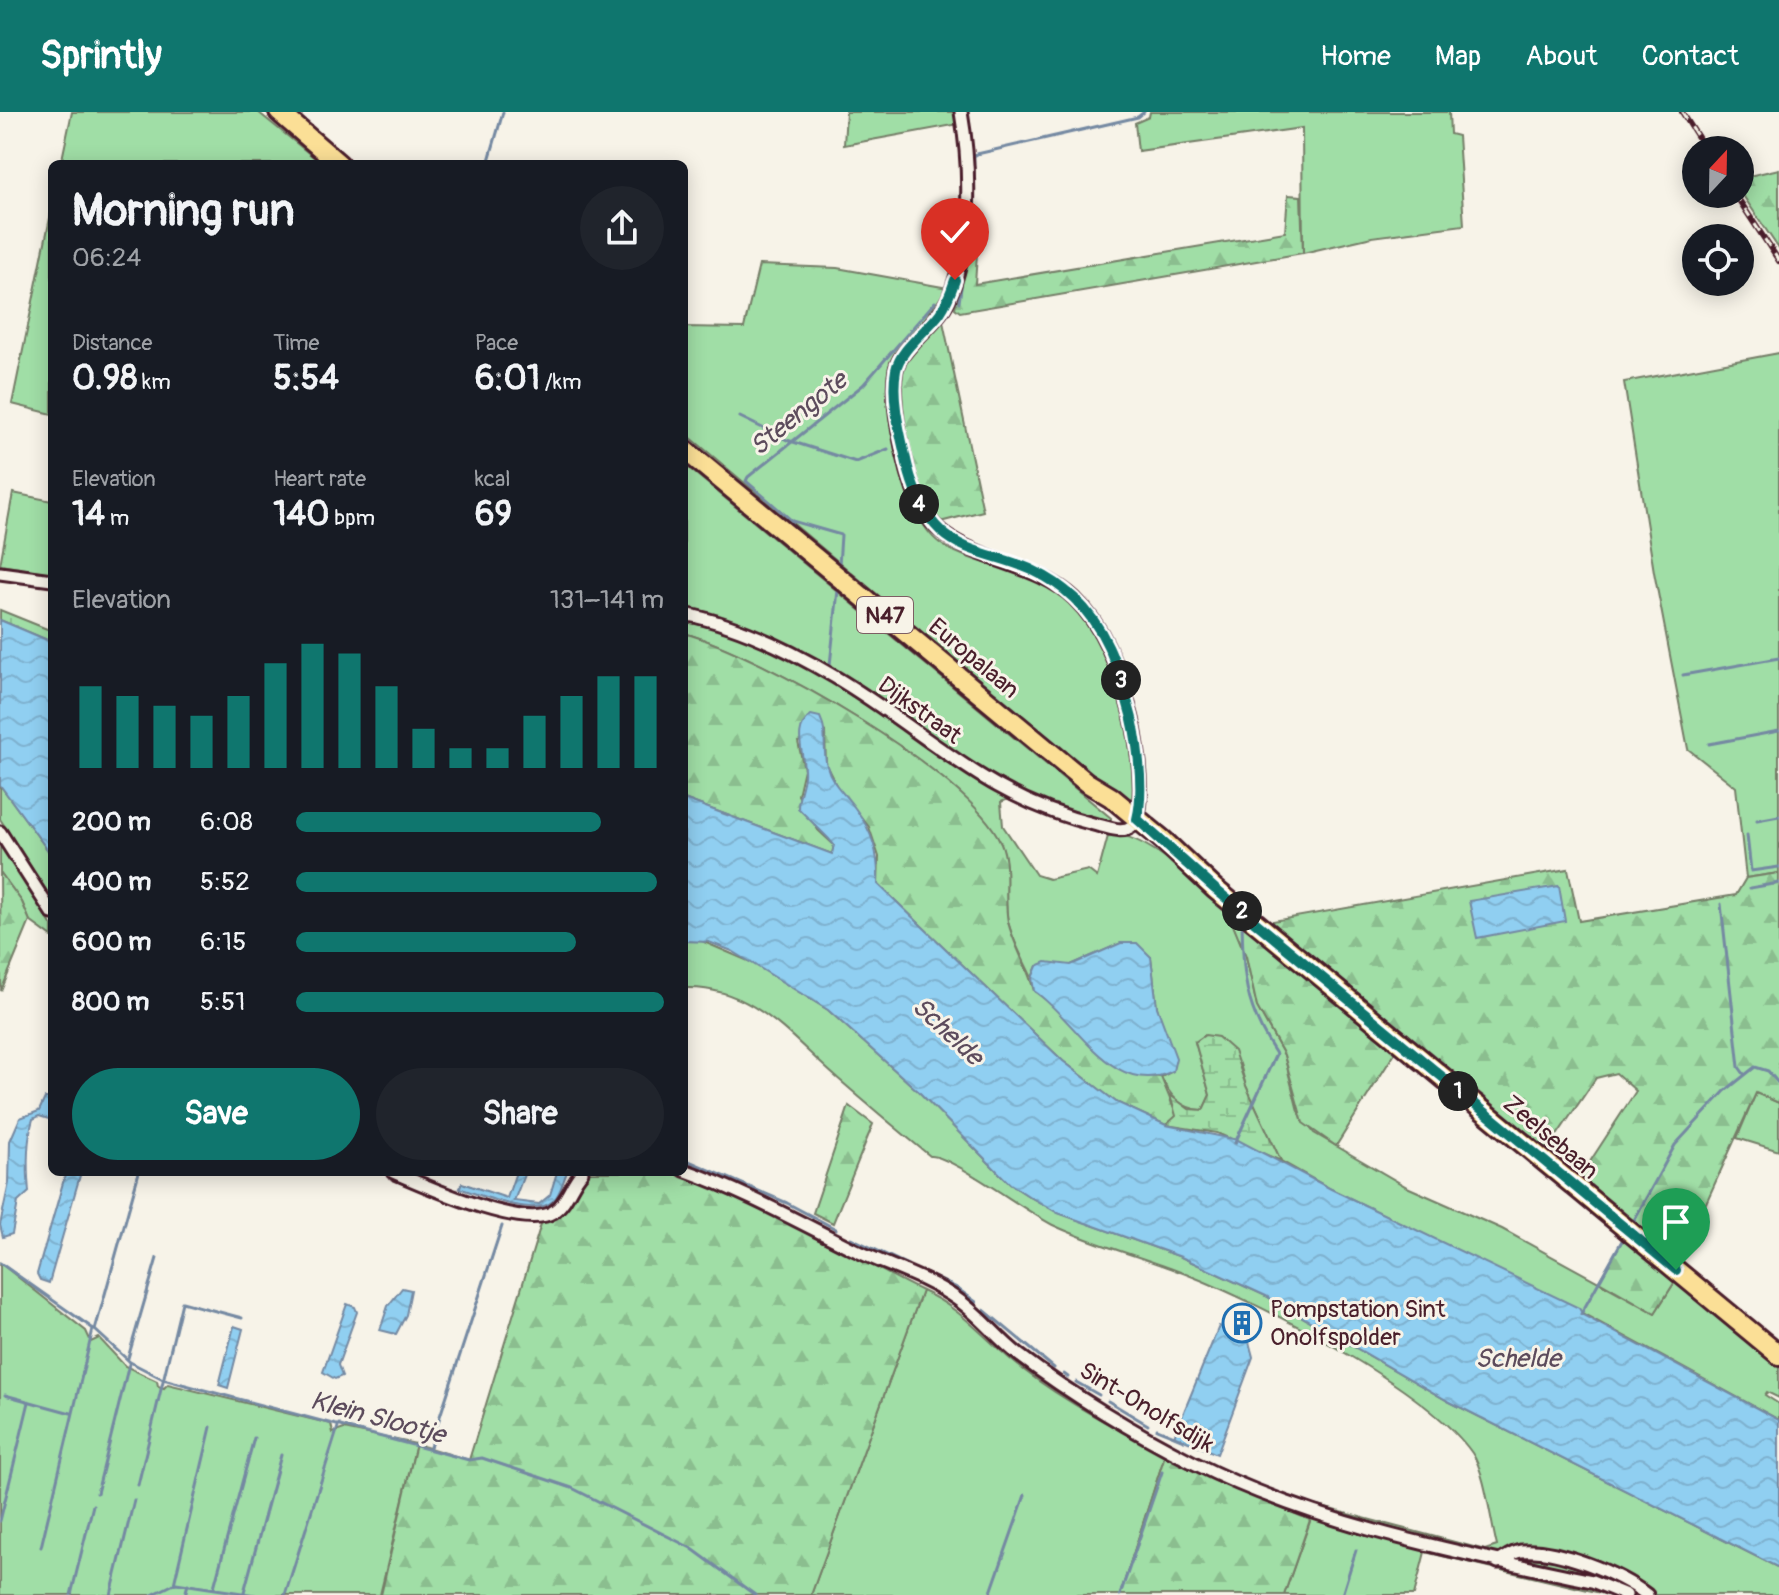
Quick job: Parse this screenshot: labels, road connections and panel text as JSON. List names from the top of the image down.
{
  "streets": {
    "main road": ["N47", "Europalaan", "Zeelsebaan"],
    "street": ["Dijkstraat", "Sint-Onolfsdijk"]
  },
  "crossings": [
    ["Europalaan", "Zeelsebaan"],
    ["Dijkstraat", "Zeelsebaan"]
  ],
  "water": ["Steengote", "Schelde", "Klein Slootje"],
  "places": {
    "building": ["Pompstation Sint Onolfspolder"]
  },
  "north": "top",
  "page": {
    "header": "Sprintly",
    "nav": [
      "Home",
      "Map",
      "About",
      "Contact"
    ],
    "heading": ["Morning run", "06:24"],
    "stats": [
      ["Distance", "0.98 km"],
      ["Time", "5:54"],
      ["Pace", "6:01 /km"],
      ["Elevation", "14 m"],
      ["Heart rate", "140 bpm"],
      ["kcal", "69"]
    ],
    "pins": [
      "4",
      "3",
      "2",
      "1"
    ],
    "chart": ["Elevation", "131–141 m"],
    "list": [
      {
        "name": "200 m",
        "note": "6:08"
      },
      {
        "name": "400 m",
        "note": "5:52"
      },
      {
        "name": "600 m",
        "note": "6:15"
      },
      {
        "name": "800 m",
        "note": "5:51"
      }
    ],
    "buttons": ["Save", "Share"]
  }
}
